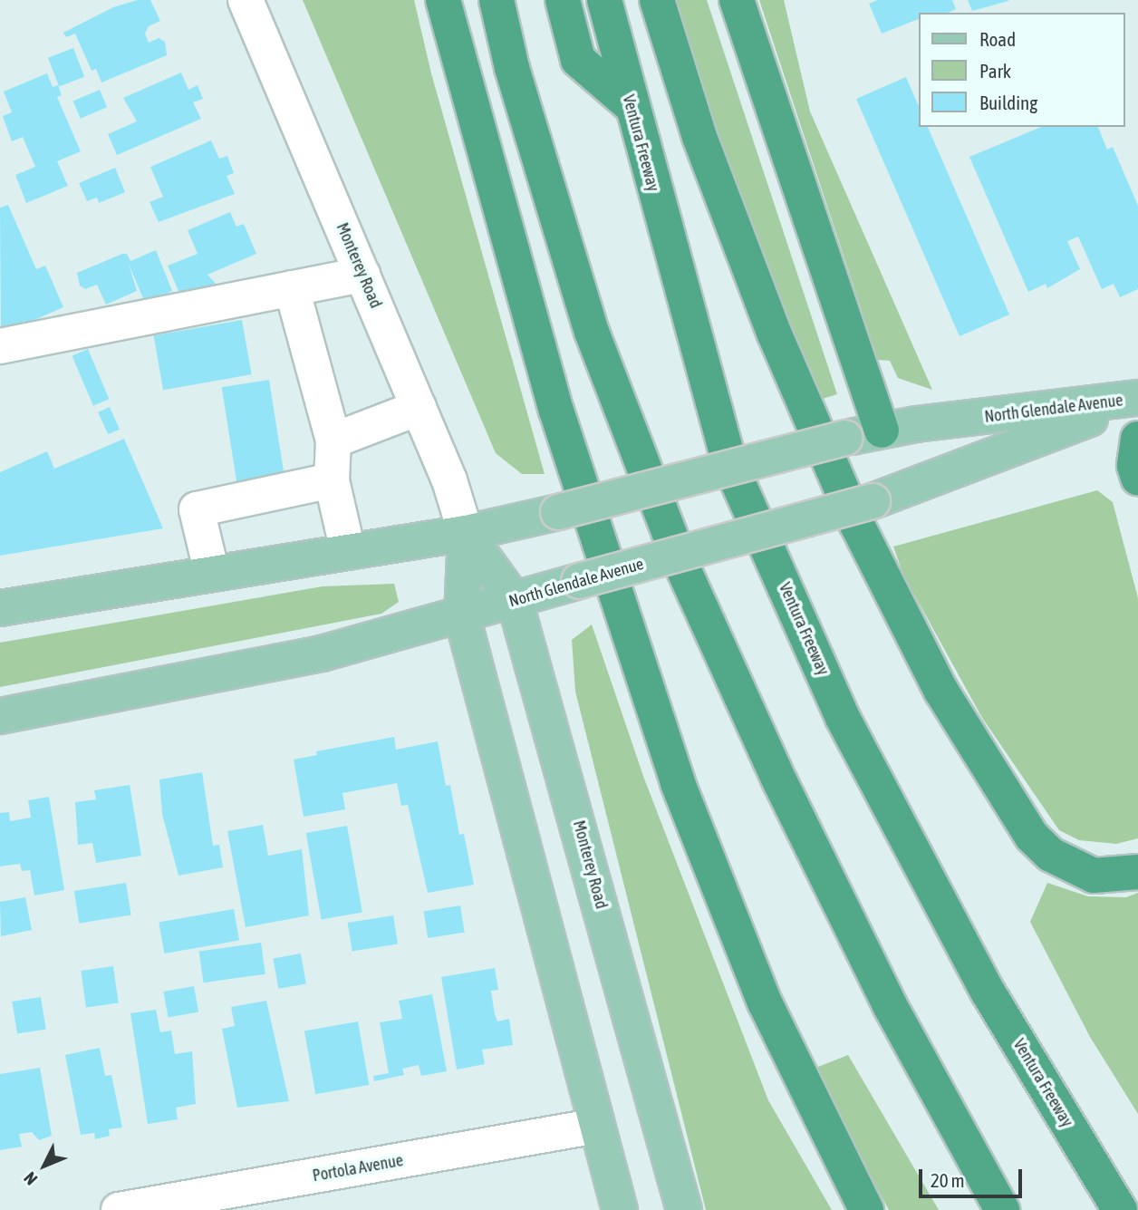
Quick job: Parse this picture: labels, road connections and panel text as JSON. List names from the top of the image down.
{
  "streets": {
    "highway": ["Ventura Freeway"],
    "main road": ["Monterey Road", "North Glendale Avenue"],
    "street": ["Portola Avenue"]
  },
  "crossings": [
    ["Monterey Road", "North Glendale Avenue"],
    ["Monterey Road", "Portola Avenue"]
  ],
  "legend": ["Road", "Park", "Building"],
  "scale_bar": "20 m",
  "north": "bottom left"
}
